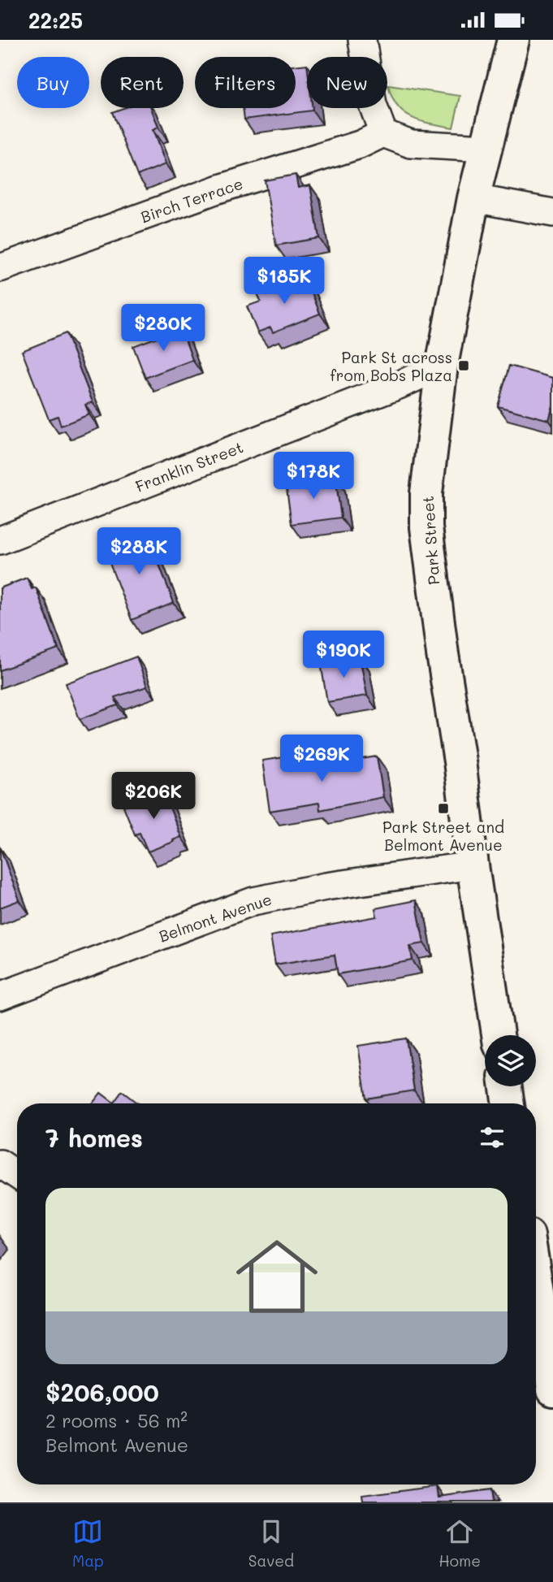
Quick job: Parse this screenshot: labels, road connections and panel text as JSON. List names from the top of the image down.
{
  "streets": {
    "main road": ["Park Street"],
    "street": ["Birch Terrace", "Franklin Street", "Belmont Avenue"]
  },
  "crossings": [
    ["Franklin Street", "Park Street"],
    ["Park Street", "Belmont Avenue"]
  ],
  "places": {
    "transit": ["Park St across from Bobs Plaza", "Park Street and Belmont Avenue"]
  },
  "page": {
    "status": "22:25",
    "chip": [
      "Buy",
      "Rent",
      "Filters",
      "New"
    ],
    "price": [
      "$185K",
      "$280K",
      "$178K",
      "$288K",
      "$190K",
      "$269K",
      "$206K"
    ],
    "heading": "7 homes",
    "list": [
      {
        "name": "$206,000",
        "note": "2 rooms · 56 m² · Belmont Avenue"
      }
    ],
    "tabs": ["Map", "Saved", "Home"]
  }
}
